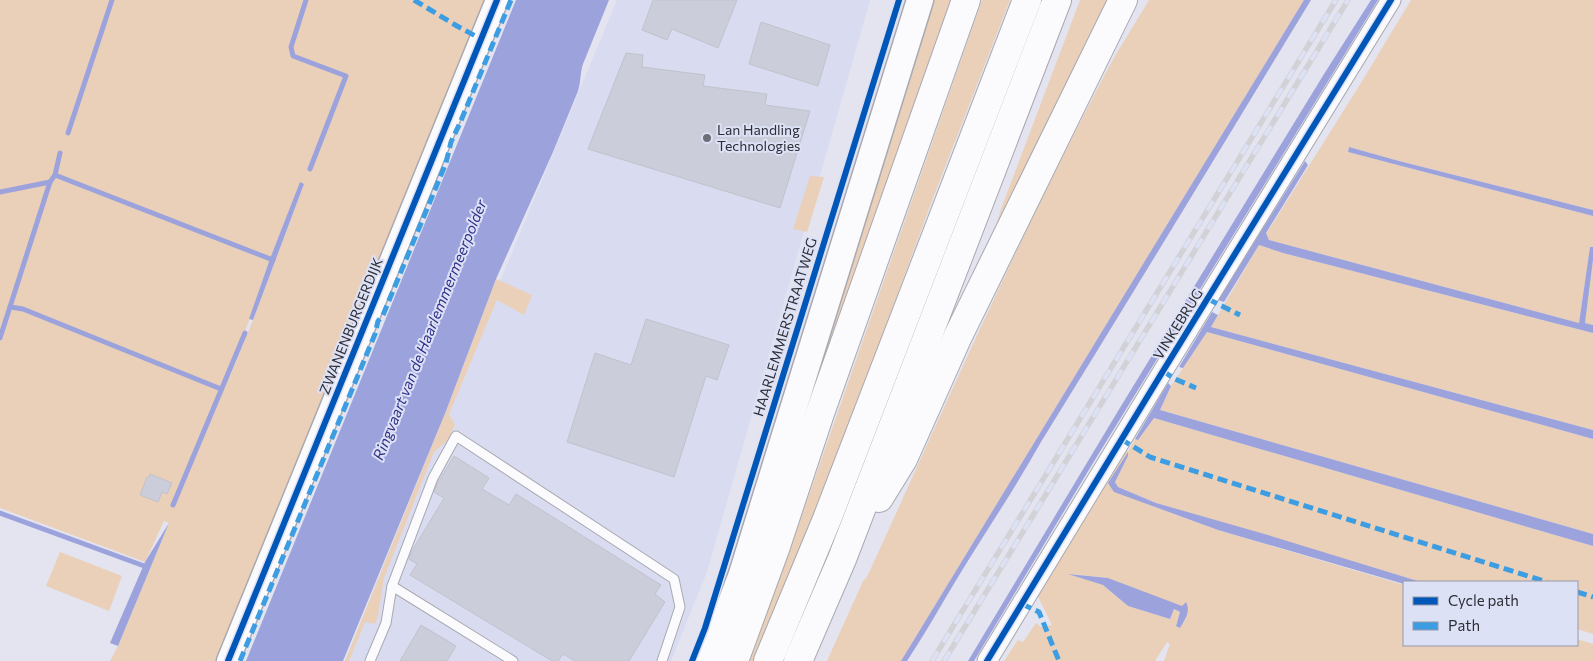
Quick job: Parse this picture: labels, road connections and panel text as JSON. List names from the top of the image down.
{
  "streets": {
    "street": ["VINKEBRUG", "ZWANENBURGERDIJK"],
    "cycle path": ["HAARLEMMERSTRAATWEG"]
  },
  "water": ["Ringvaart van de Haarlemmermeerpolder"],
  "places": ["Lan Handling Technologies"],
  "legend": ["Cycle path", "Path"]
}
